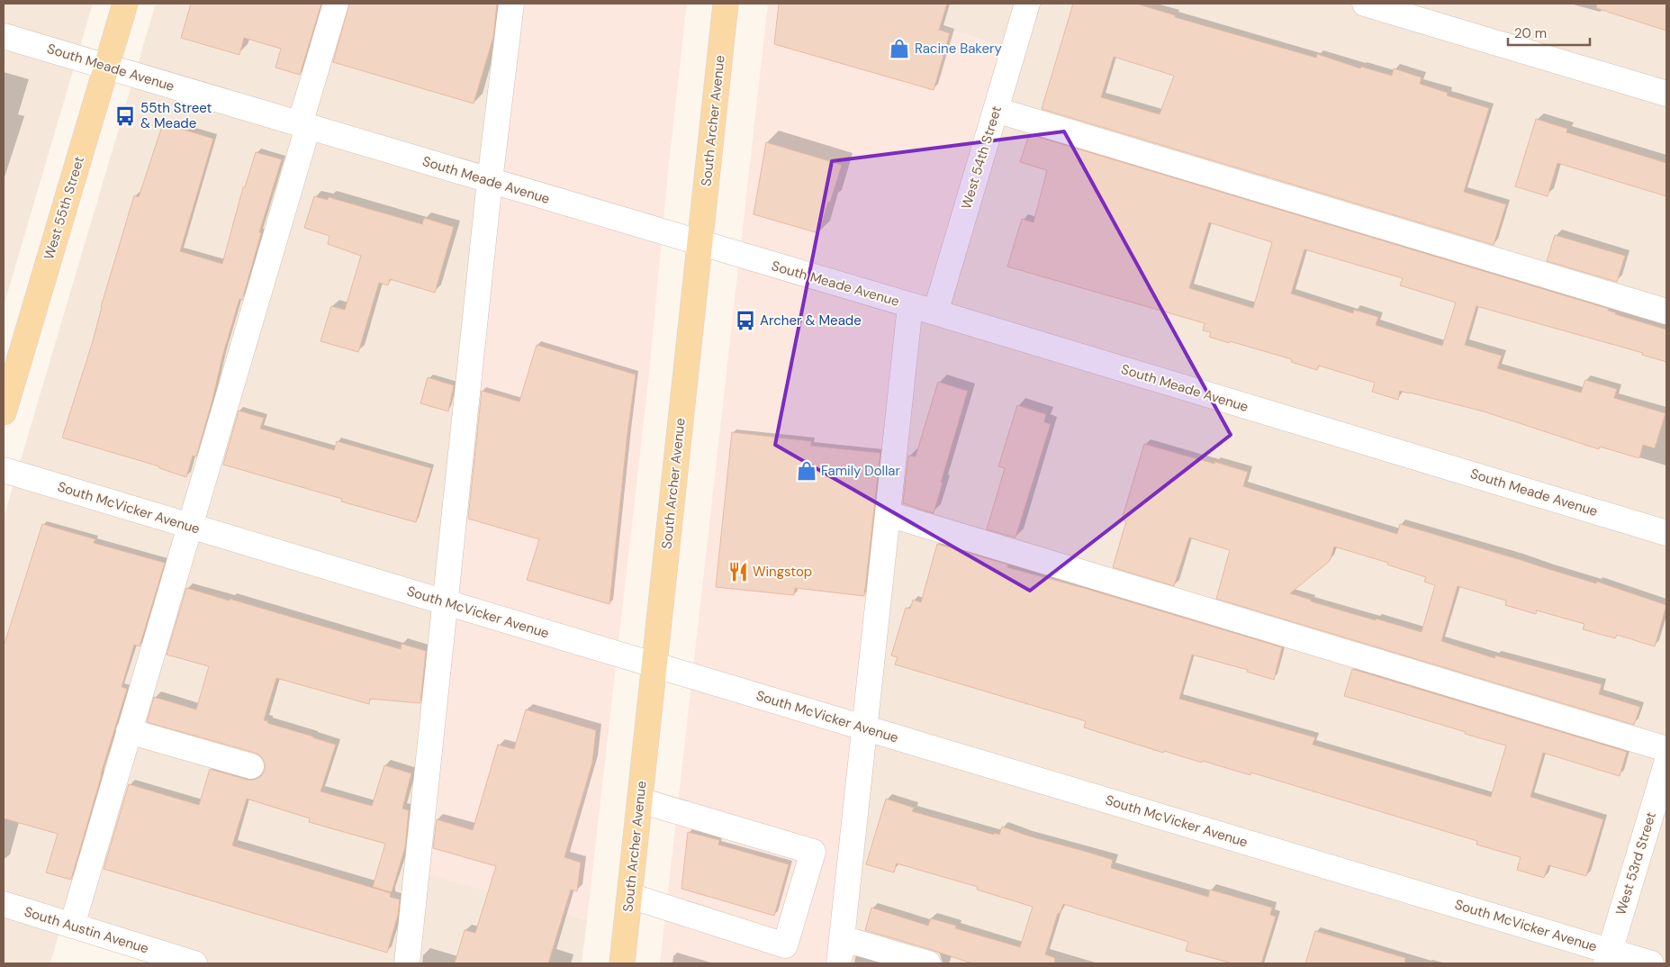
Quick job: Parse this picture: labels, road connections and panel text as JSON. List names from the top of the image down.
{
  "streets": {
    "main road": ["South Archer Avenue", "West 55th Street"],
    "street": [
      "South Meade Avenue",
      "West 54th Street",
      "South McVicker Avenue",
      "West 53rd Street",
      "South Austin Avenue"
    ]
  },
  "crossings": [
    ["South Meade Avenue", "South Archer Avenue"],
    ["South Meade Avenue", "West 54th Street"],
    ["South Meade Avenue", "West 55th Street"],
    ["South Archer Avenue", "South McVicker Avenue"],
    ["South McVicker Avenue", "West 53rd Street"]
  ],
  "places": {
    "shop": ["Racine Bakery", "Family Dollar"],
    "bus stop": ["55th Street & Meade", "Archer & Meade"],
    "restaurant": ["Wingstop"]
  },
  "scale_bar": "20 m"
}
